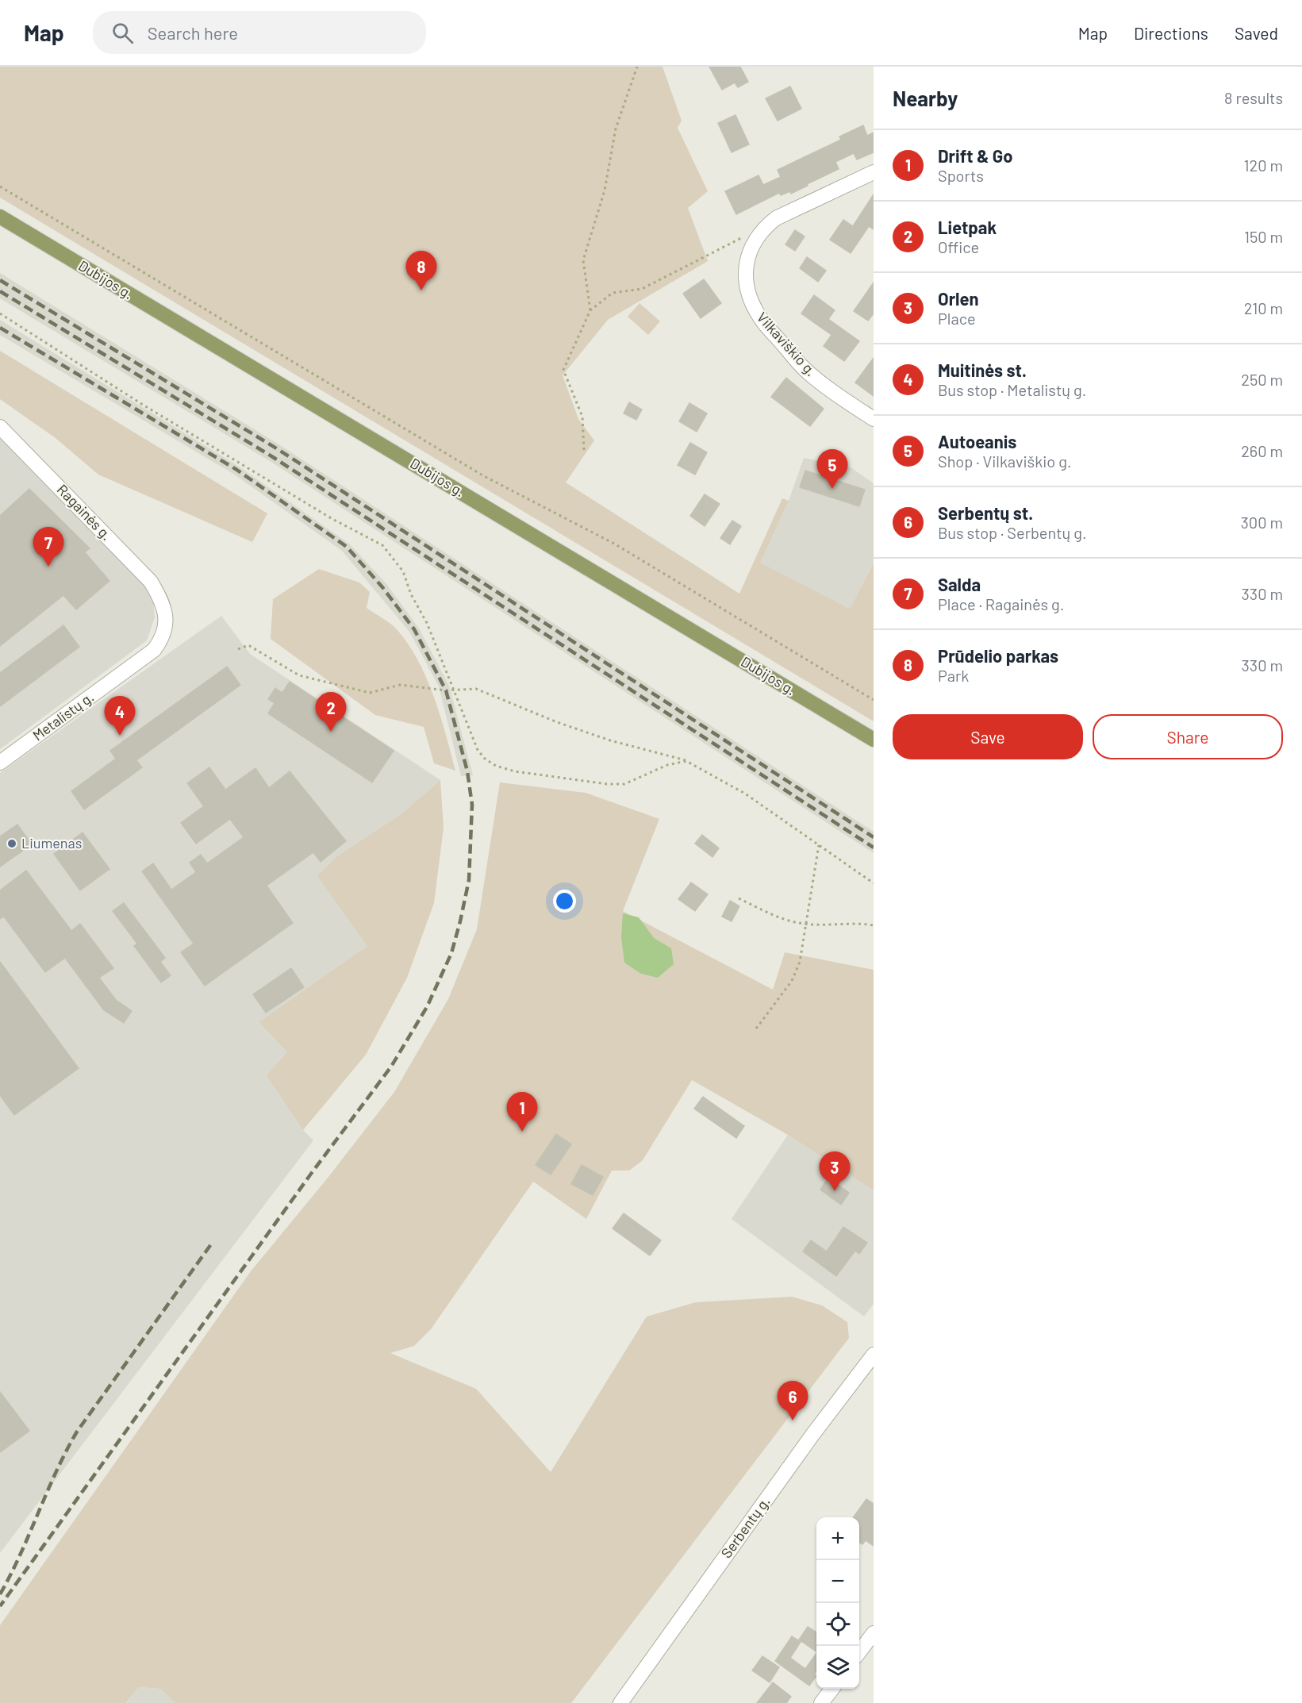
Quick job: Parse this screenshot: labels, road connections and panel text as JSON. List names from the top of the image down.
{
  "streets": {
    "main road": ["Dubijos g."],
    "street": [
      "Vilkaviškio g.",
      "Ragainės g.",
      "Metalistų g.",
      "Serbentų g."
    ]
  },
  "crossings": [
    ["Ragainės g.", "Metalistų g."]
  ],
  "places": ["Liumenas"],
  "page": {
    "header": "Map",
    "search": "Search here",
    "nav": ["Map", "Directions", "Saved"],
    "heading": ["Nearby", "8 results"],
    "list": [
      {
        "mark": "1",
        "name": "Drift & Go",
        "note": "Sports",
        "value": "120 m"
      },
      {
        "mark": "2",
        "name": "Lietpak",
        "note": "Office",
        "value": "150 m"
      },
      {
        "mark": "3",
        "name": "Orlen",
        "note": "Place",
        "value": "210 m"
      },
      {
        "mark": "4",
        "name": "Muitinės st.",
        "note": "Bus stop · Metalistų g.",
        "value": "250 m"
      },
      {
        "mark": "5",
        "name": "Autoeanis",
        "note": "Shop · Vilkaviškio g.",
        "value": "260 m"
      },
      {
        "mark": "6",
        "name": "Serbentų st.",
        "note": "Bus stop · Serbentų g.",
        "value": "300 m"
      },
      {
        "mark": "7",
        "name": "Salda",
        "note": "Place · Ragainės g.",
        "value": "330 m"
      },
      {
        "mark": "8",
        "name": "Prūdelio parkas",
        "note": "Park",
        "value": "330 m"
      }
    ],
    "pins": [
      "8",
      "5",
      "7",
      "2",
      "4",
      "1",
      "3",
      "6"
    ],
    "buttons": ["Save", "Share"],
    "map_buttons": ["+", "−"]
  }
}
